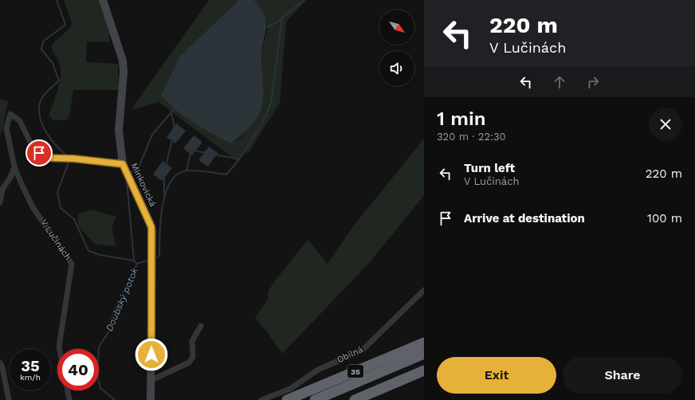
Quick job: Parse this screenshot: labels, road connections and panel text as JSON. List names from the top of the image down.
{
  "streets": {
    "highway": ["35"],
    "street": ["Minkovická", "V Lučinách", "Obilná"]
  },
  "crossings": [
    ["Minkovická", "V Lučinách"]
  ],
  "water": ["Doubský potok"],
  "north": "bottom right",
  "page": {
    "turn": ["220 m", "V Lučinách"],
    "heading": ["1 min", "320 m · 22:30"],
    "list": [
      {
        "name": "Turn left",
        "note": "V Lučinách",
        "value": "220 m"
      },
      {
        "name": "Arrive at destination",
        "value": "100 m"
      }
    ],
    "speed": "35 km/h",
    "limit": "40",
    "buttons": ["Exit", "Share"]
  }
}
